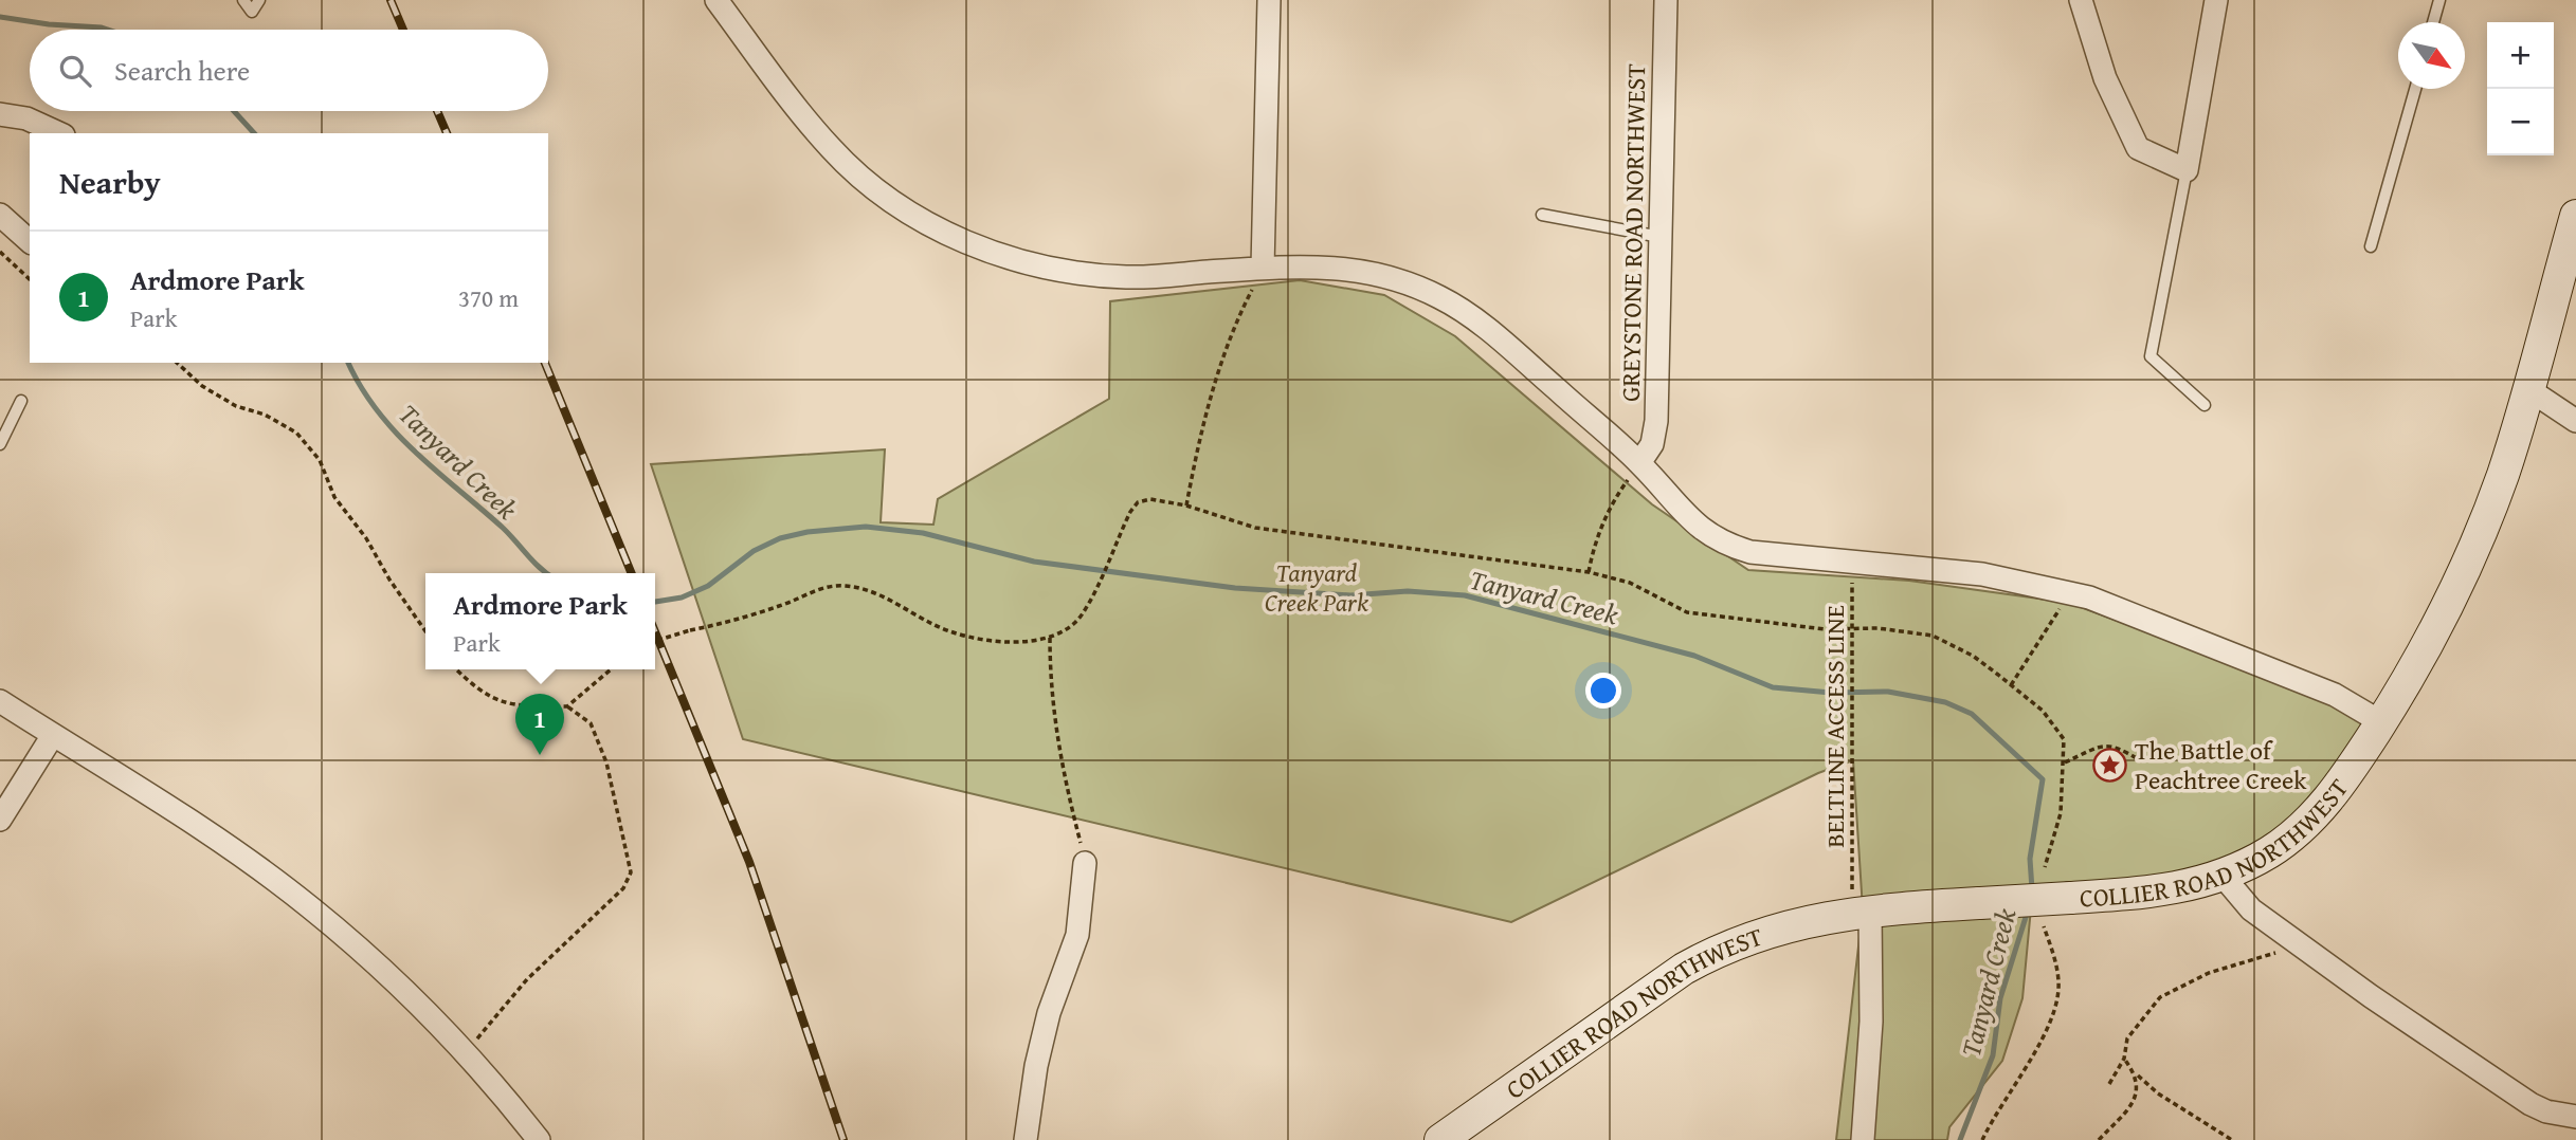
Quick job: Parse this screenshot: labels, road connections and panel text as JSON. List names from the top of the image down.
{
  "streets": {
    "street": ["GREYSTONE ROAD NORTHWEST", "COLLIER ROAD NORTHWEST"],
    "path": ["BELTLINE ACCESS LINE"]
  },
  "crossings": [
    ["BELTLINE ACCESS LINE", "COLLIER ROAD NORTHWEST"]
  ],
  "water": ["Tanyard Creek"],
  "parks": ["Tanyard Creek Park"],
  "places": {
    "place": ["The Battle of Peachtree Creek"]
  },
  "north": "bottom right",
  "page": {
    "map_buttons": ["+", "−"],
    "search": "Search here",
    "heading": "Nearby",
    "list": [
      {
        "mark": "1",
        "name": "Ardmore Park",
        "note": "Park",
        "value": "370 m"
      }
    ],
    "popup": ["Ardmore Park", "Park"],
    "pins": "1"
  }
}
